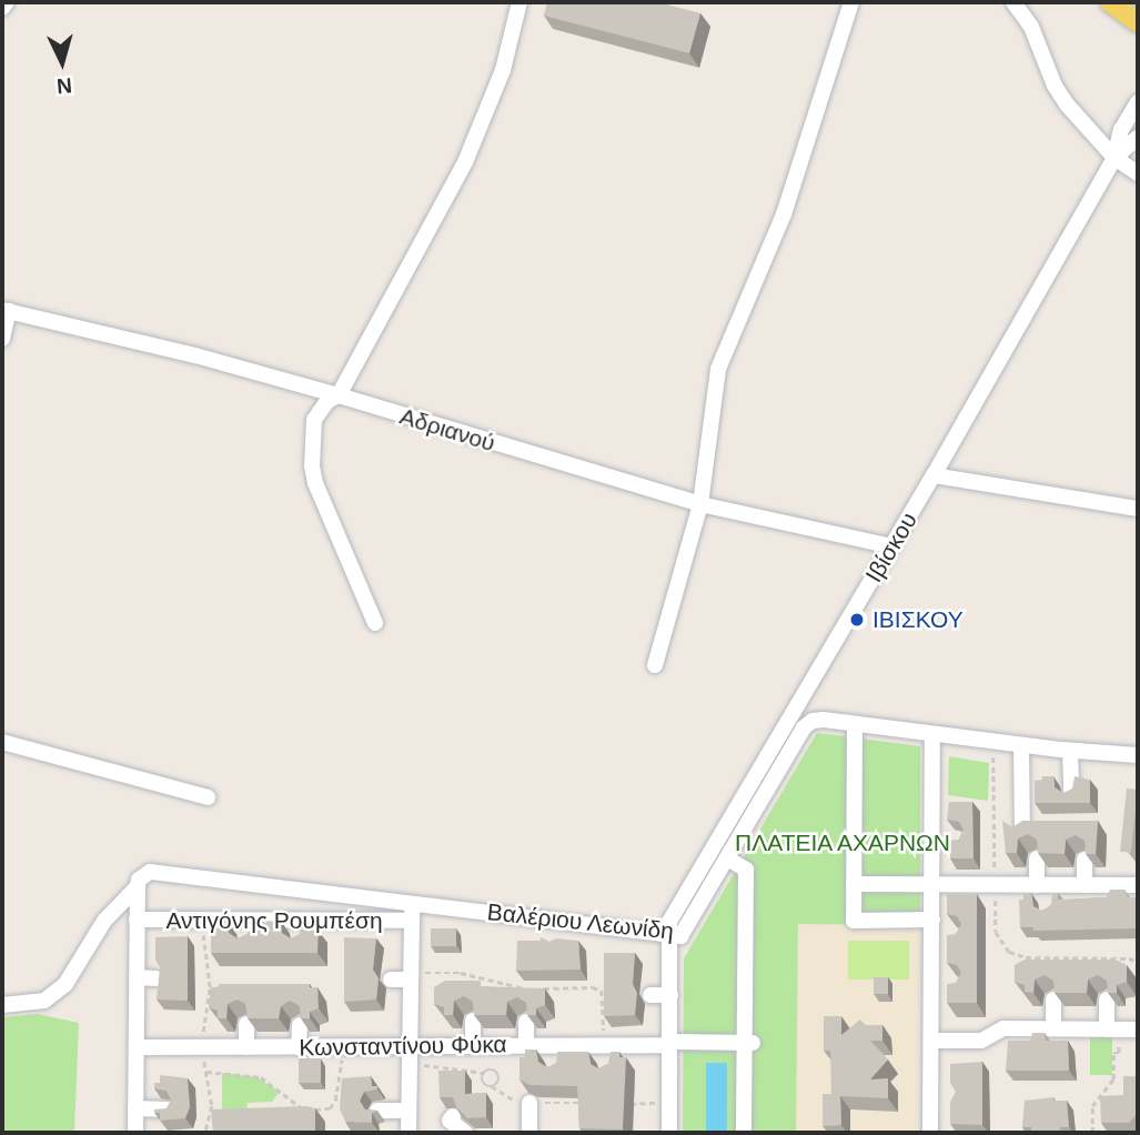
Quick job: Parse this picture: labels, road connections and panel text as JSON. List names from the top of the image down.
{
  "streets": {
    "street": [
      "Αδριανού",
      "Ιβίσκου",
      "Αντιγόνης Ρουμπέση",
      "Βαλέριου Λεωνίδη",
      "Κωνσταντίνου Φύκα"
    ]
  },
  "crossings": [
    ["Αδριανού", "Ιβίσκου"],
    ["Ιβίσκου", "Βαλέριου Λεωνίδη"]
  ],
  "parks": ["ΠΛΑΤΕΙΑ ΑΧΑΡΝΩΝ"],
  "places": ["ΙΒΙΣΚΟΥ"],
  "north": "bottom"
}
